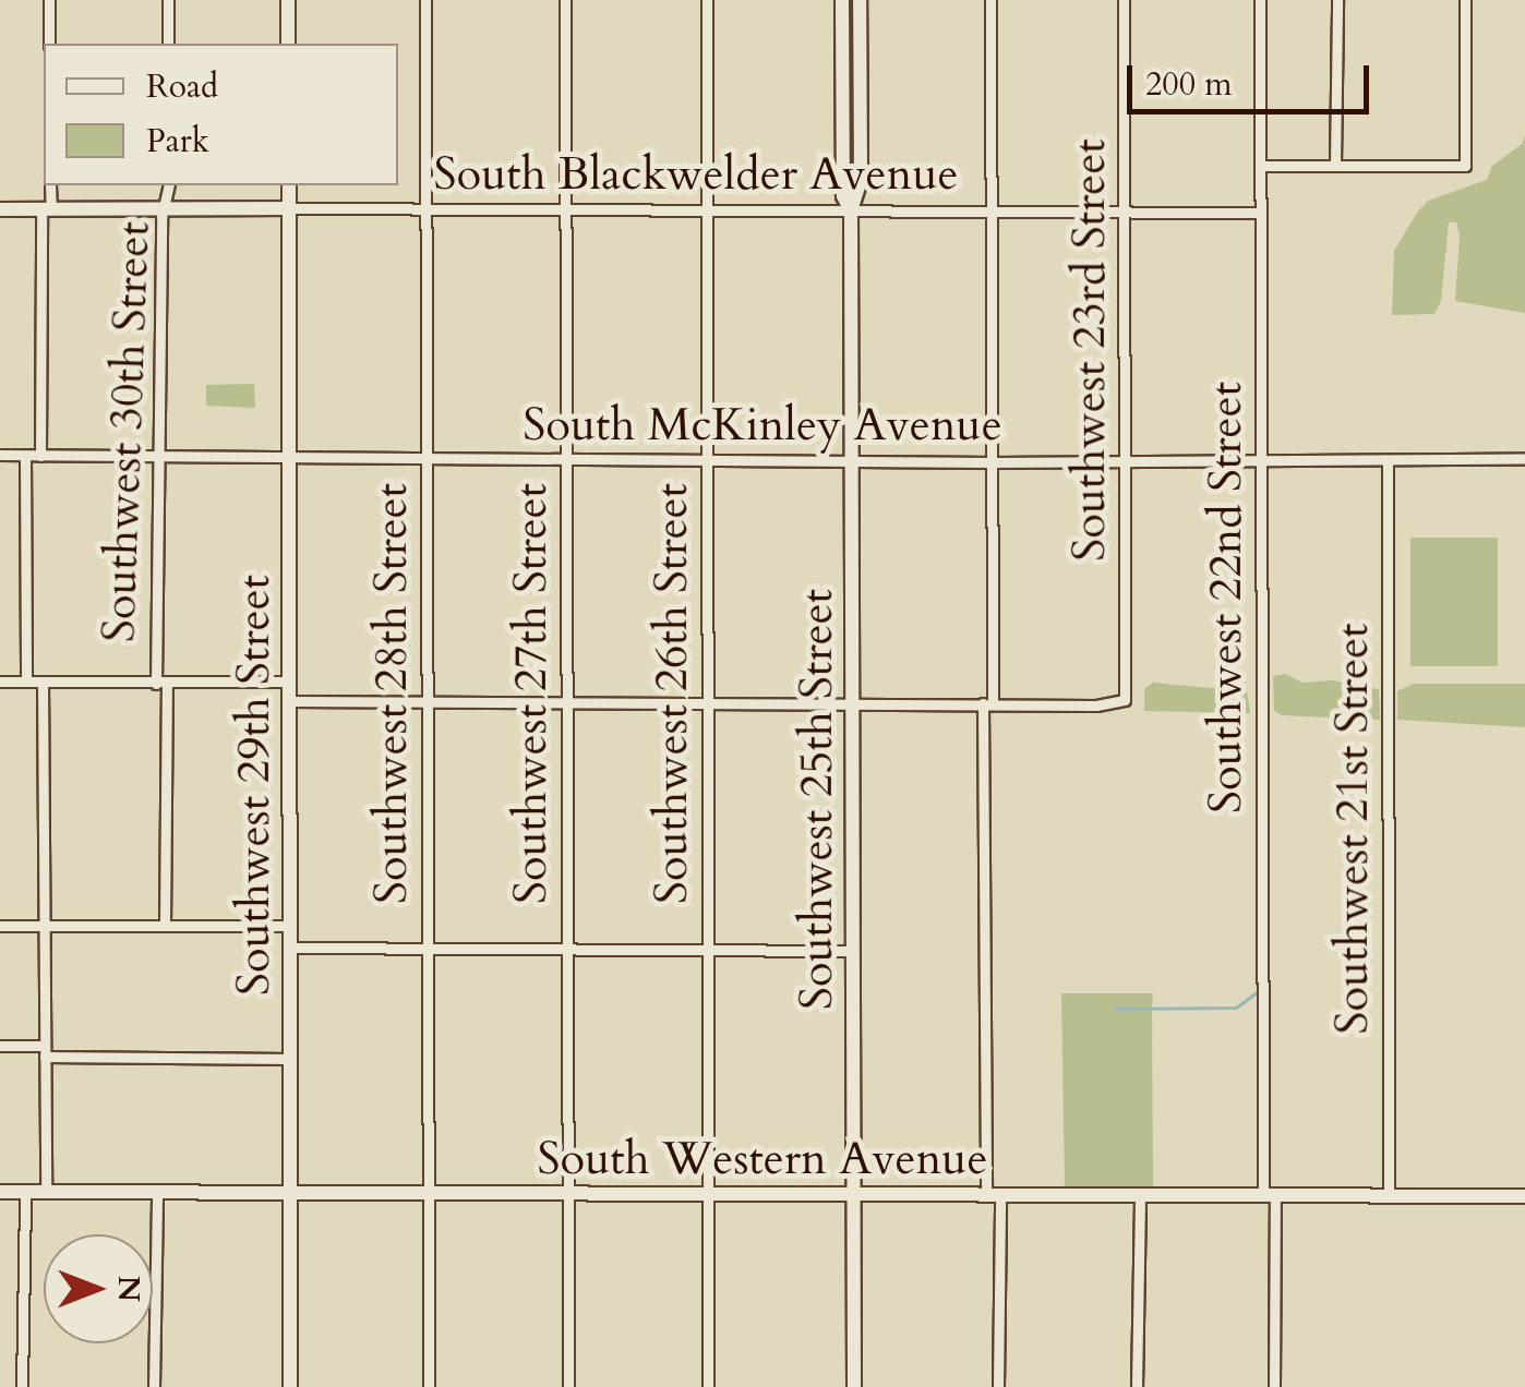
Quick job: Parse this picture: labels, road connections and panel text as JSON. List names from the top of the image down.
{
  "streets": {
    "main road": [
      "South Blackwelder Avenue",
      "Southwest 29th Street",
      "Southwest 25th Street",
      "South Western Avenue"
    ],
    "street": [
      "Southwest 23rd Street",
      "South McKinley Avenue",
      "Southwest 30th Street",
      "Southwest 22nd Street",
      "Southwest 28th Street",
      "Southwest 27th Street",
      "Southwest 26th Street",
      "Southwest 21st Street"
    ]
  },
  "crossings": [
    ["South Blackwelder Avenue", "Southwest 23rd Street"],
    ["South Blackwelder Avenue", "Southwest 30th Street"],
    ["South Blackwelder Avenue", "Southwest 22nd Street"],
    ["South Blackwelder Avenue", "Southwest 28th Street"],
    ["South Blackwelder Avenue", "Southwest 27th Street"],
    ["South Blackwelder Avenue", "Southwest 26th Street"],
    ["South Blackwelder Avenue", "Southwest 29th Street"],
    ["South Blackwelder Avenue", "Southwest 25th Street"],
    ["Southwest 23rd Street", "South McKinley Avenue"],
    ["South McKinley Avenue", "Southwest 30th Street"],
    ["South McKinley Avenue", "Southwest 22nd Street"],
    ["South McKinley Avenue", "Southwest 28th Street"],
    ["South McKinley Avenue", "Southwest 27th Street"],
    ["South McKinley Avenue", "Southwest 26th Street"],
    ["South McKinley Avenue", "Southwest 29th Street"],
    ["South McKinley Avenue", "Southwest 25th Street"],
    ["South McKinley Avenue", "Southwest 21st Street"],
    ["Southwest 22nd Street", "South Western Avenue"],
    ["Southwest 28th Street", "South Western Avenue"],
    ["Southwest 27th Street", "South Western Avenue"],
    ["Southwest 26th Street", "South Western Avenue"],
    ["Southwest 29th Street", "South Western Avenue"],
    ["Southwest 25th Street", "South Western Avenue"],
    ["Southwest 21st Street", "South Western Avenue"]
  ],
  "legend": ["Road", "Park"],
  "scale_bar": "200 m",
  "north": "right"
}
